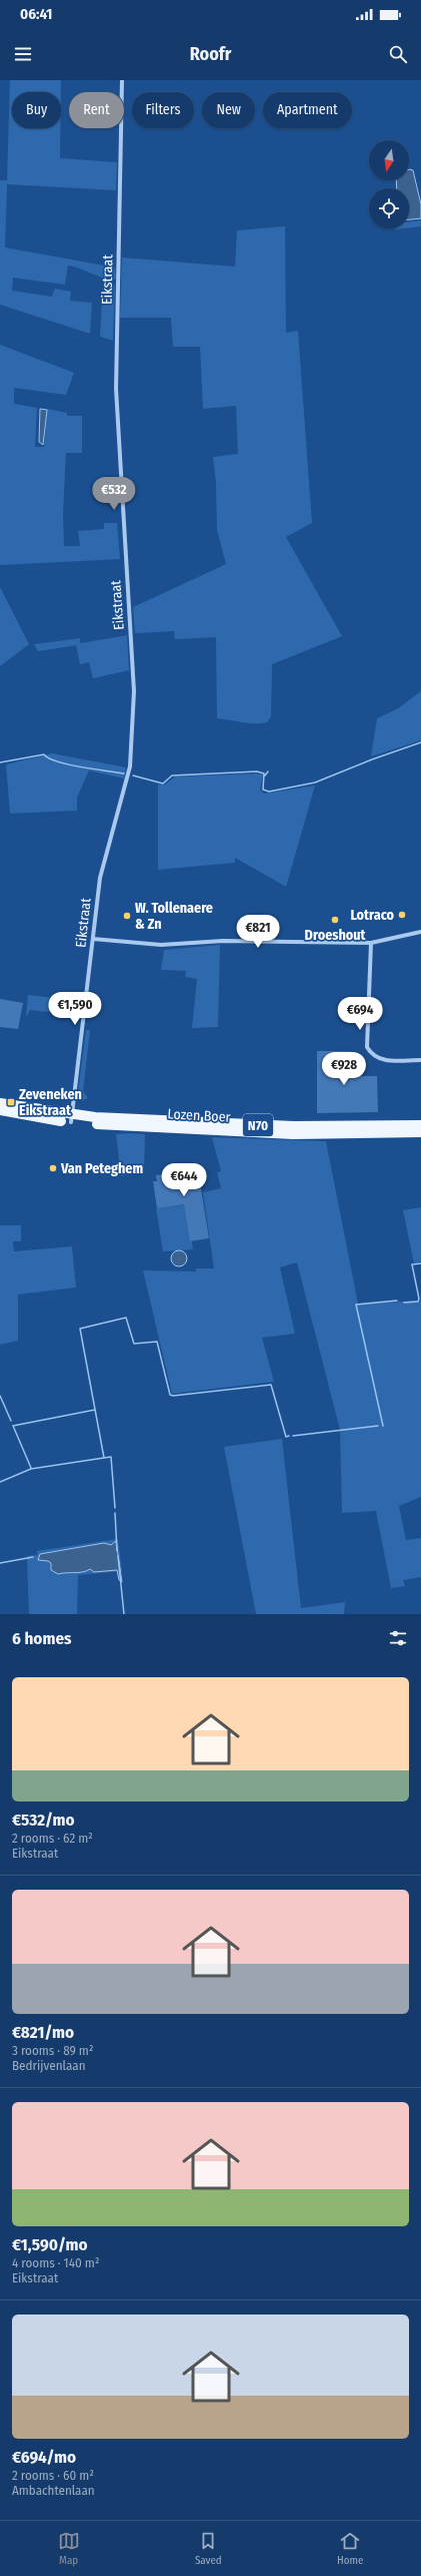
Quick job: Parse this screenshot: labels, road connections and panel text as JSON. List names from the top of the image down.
{
  "streets": {
    "main road": ["Lozen Boer", "N70"],
    "street": ["Eikstraat"]
  },
  "crossings": [
    ["Eikstraat", "Lozen Boer"],
    ["Eikstraat", "N70"],
    ["Lozen Boer", "N70"]
  ],
  "places": {
    "other": [
      "Lotraco",
      "W. Tollenaere & Zn",
      "Droeshout",
      "Van Peteghem"
    ],
    "transit": ["Zeveneken Eikstraat"]
  },
  "north": "bottom",
  "page": {
    "status": "06:41",
    "header": "Roofr",
    "chip": [
      "Buy",
      "Rent",
      "Filters",
      "New",
      "Apartment"
    ],
    "price": [
      "€532",
      "€821",
      "€1,590",
      "€694",
      "€928",
      "€644"
    ],
    "heading": "6 homes",
    "list": [
      {
        "name": "€532/mo",
        "note": "2 rooms · 62 m² · Eikstraat"
      },
      {
        "name": "€821/mo",
        "note": "3 rooms · 89 m² · Bedrijvenlaan"
      },
      {
        "name": "€1,590/mo",
        "note": "4 rooms · 140 m² · Eikstraat"
      },
      {
        "name": "€694/mo",
        "note": "2 rooms · 60 m² · Ambachtenlaan"
      }
    ],
    "tabs": ["Map", "Saved", "Home"]
  }
}
